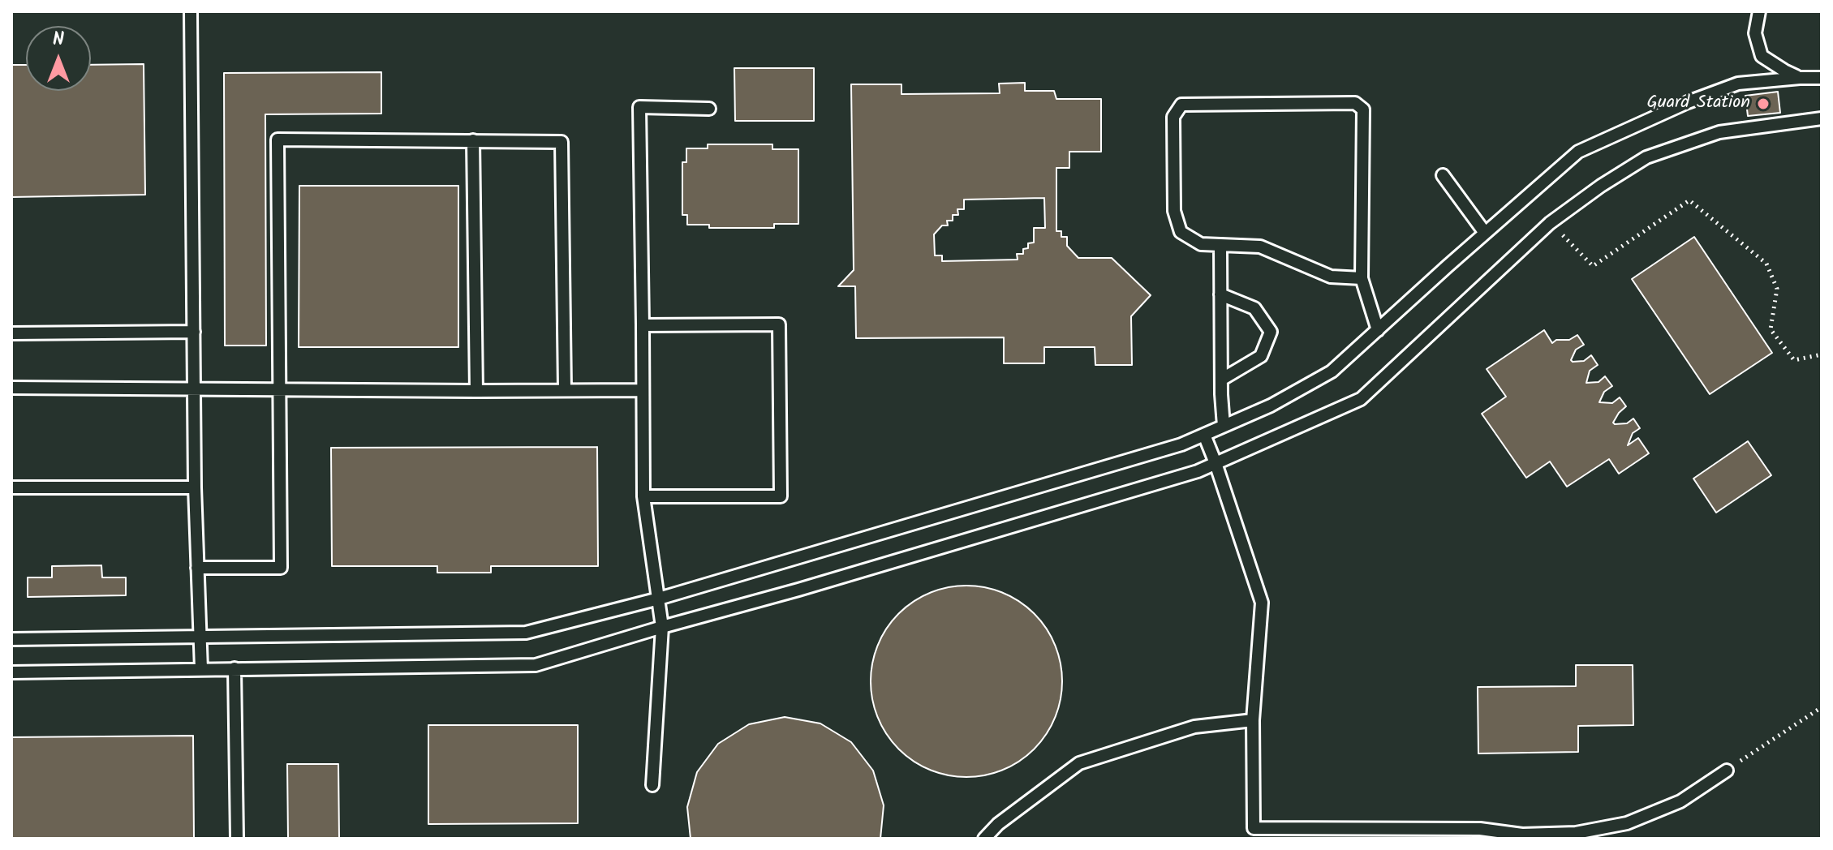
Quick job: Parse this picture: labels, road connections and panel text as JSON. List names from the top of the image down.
{
  "places": ["Guard Station"],
  "north": "top"
}
